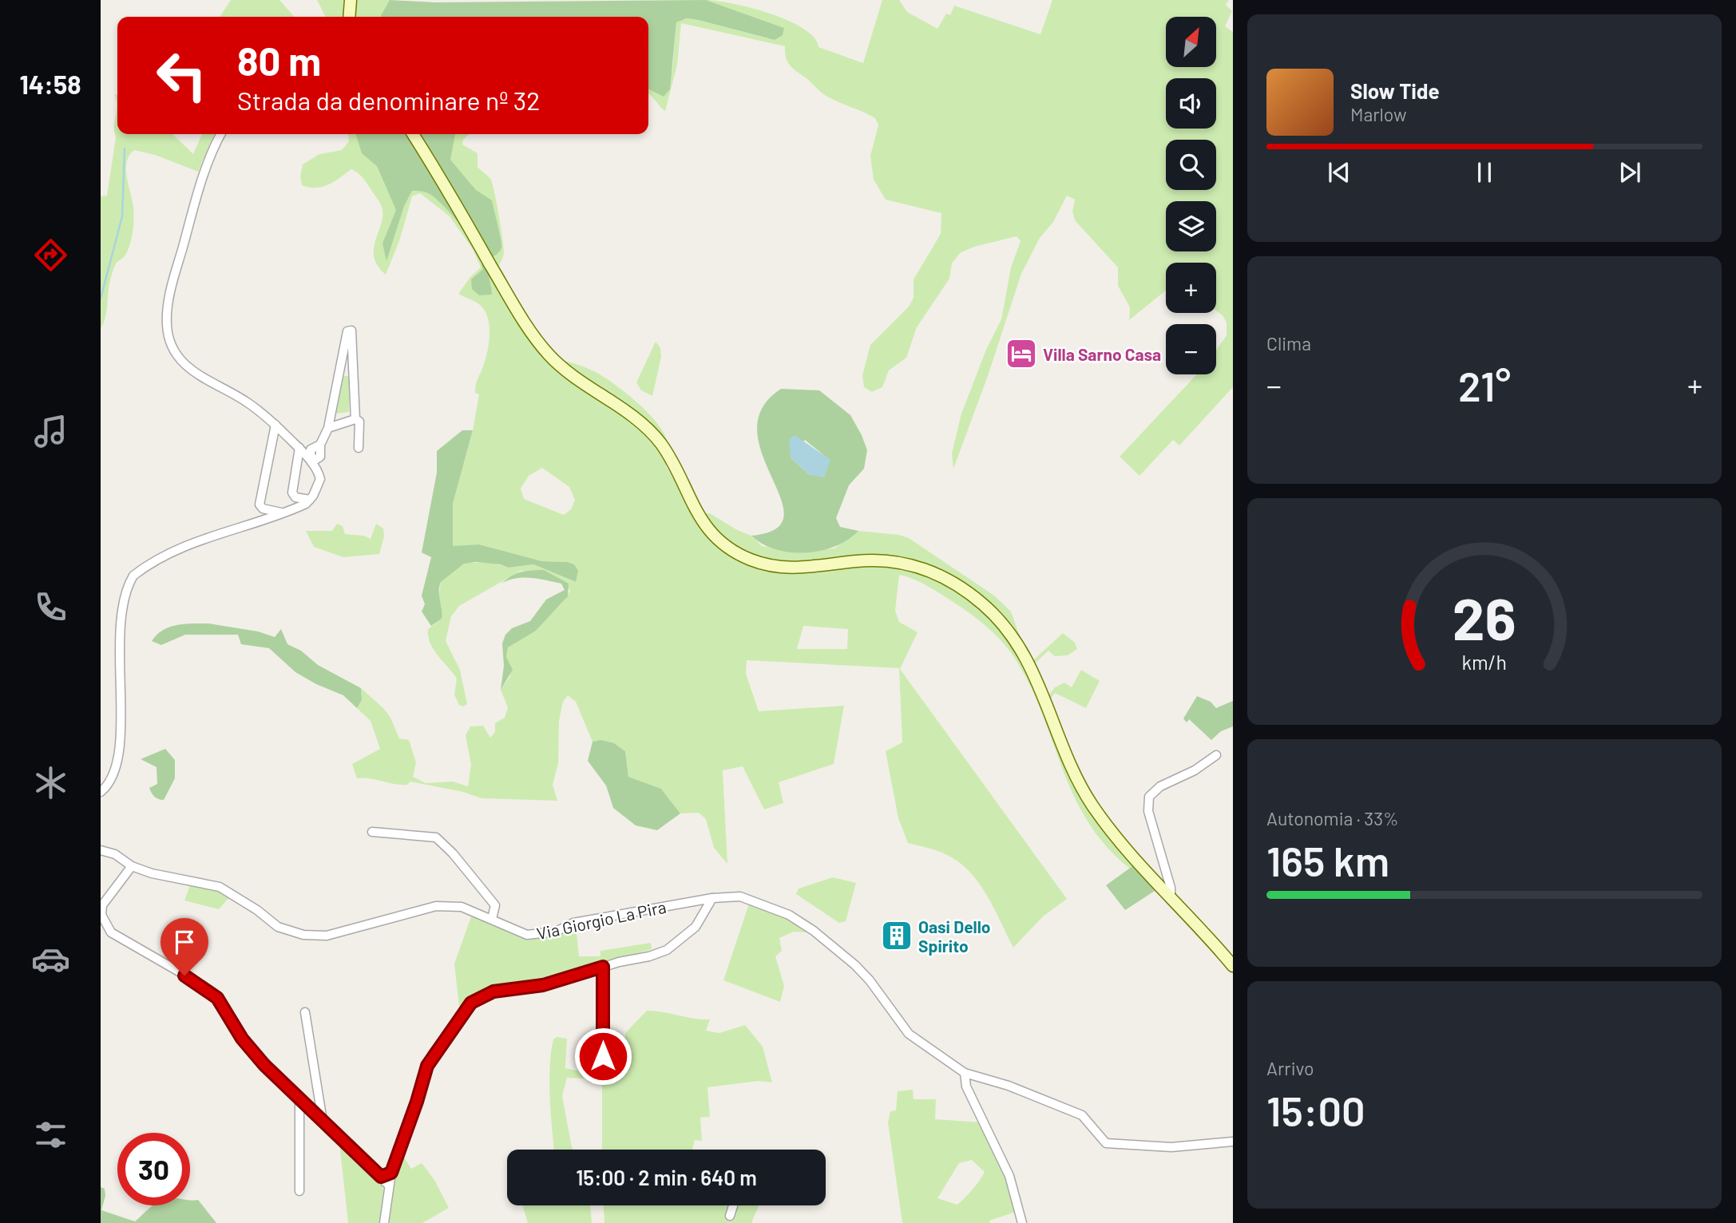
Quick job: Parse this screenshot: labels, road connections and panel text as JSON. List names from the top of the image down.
{
  "streets": {
    "street": ["Via Giorgio La Pira"]
  },
  "places": {
    "hotel": ["Villa Sarno Casa"],
    "building": ["Oasi Dello Spirito"]
  },
  "north": "top right",
  "page": {
    "tabs": "14:58",
    "map_buttons": ["+", "−"],
    "turn": ["80 m", "Strada da denominare nº 32"],
    "song": ["Slow Tide", "Marlow"],
    "tile": [
      "Clima",
      ["Autonomia · 33%", "165 km"],
      ["Arrivo", "15:00"]
    ],
    "heat": ["−", "21°", "+"],
    "limit": "30",
    "trip": "15:00 · 2 min · 640 m",
    "gauge": ["26", "km/h"]
  }
}
